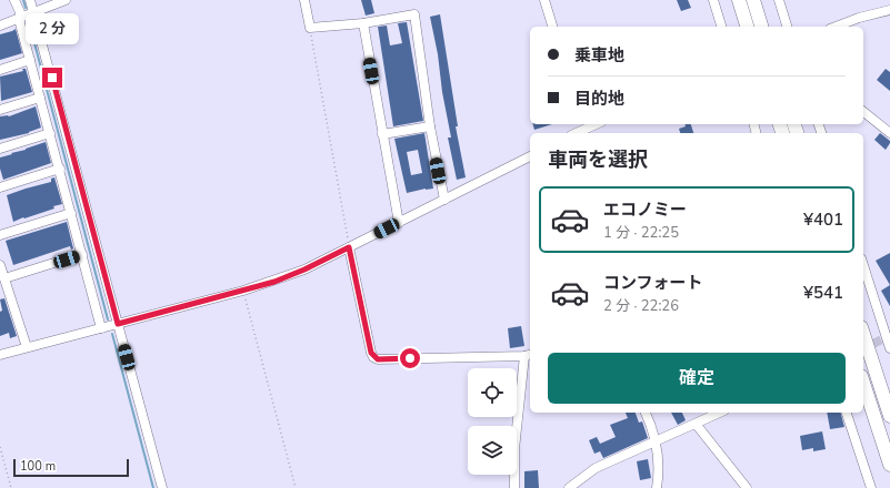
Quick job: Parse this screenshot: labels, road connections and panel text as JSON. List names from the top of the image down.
{
  "scale_bar": "100 m",
  "page": {
    "bubble": "2 分",
    "banner": ["乗車地", "目的地"],
    "heading": "車両を選択",
    "list": [
      {
        "name": "エコノミー",
        "note": "1 分 · 22:25",
        "value": "¥401"
      },
      {
        "name": "コンフォート",
        "note": "2 分 · 22:26",
        "value": "¥541"
      }
    ],
    "buttons": "確定",
    "scale": "100 m"
  }
}
